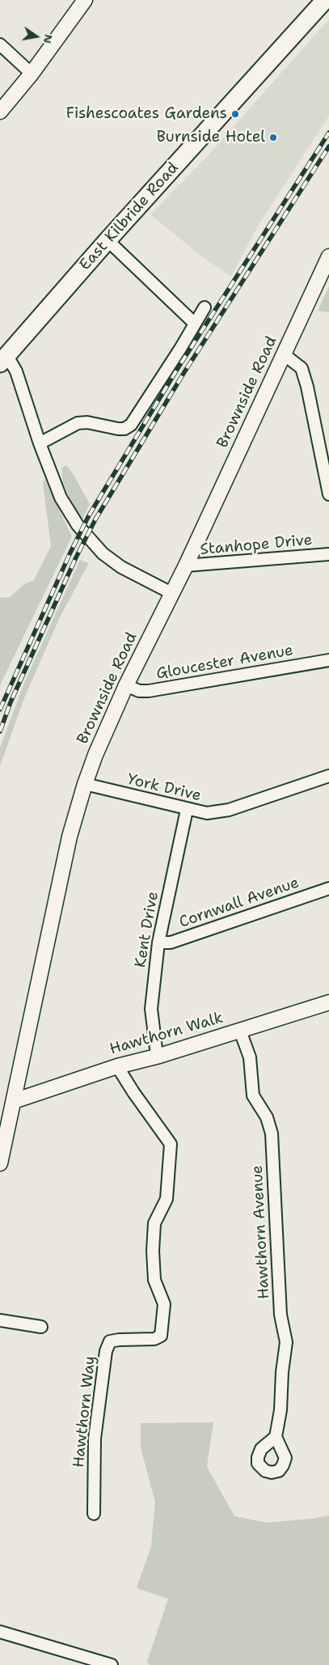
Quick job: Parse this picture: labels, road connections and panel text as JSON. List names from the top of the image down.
{
  "streets": {
    "main road": ["East Kilbride Road"],
    "street": [
      "Brownside Road",
      "Stanhope Drive",
      "Gloucester Avenue",
      "York Drive",
      "Cornwall Avenue",
      "Kent Drive",
      "Hawthorn Walk",
      "Hawthorn Avenue",
      "Hawthorn Way"
    ]
  },
  "crossings": [
    ["Brownside Road", "Stanhope Drive"],
    ["Brownside Road", "Gloucester Avenue"],
    ["Brownside Road", "York Drive"],
    ["Brownside Road", "Hawthorn Walk"],
    ["York Drive", "Kent Drive"],
    ["Cornwall Avenue", "Kent Drive"],
    ["Kent Drive", "Hawthorn Walk"],
    ["Hawthorn Walk", "Hawthorn Avenue"],
    ["Hawthorn Walk", "Hawthorn Way"]
  ],
  "places": ["Fishescoates Gardens", "Burnside Hotel"],
  "north": "right"
}
